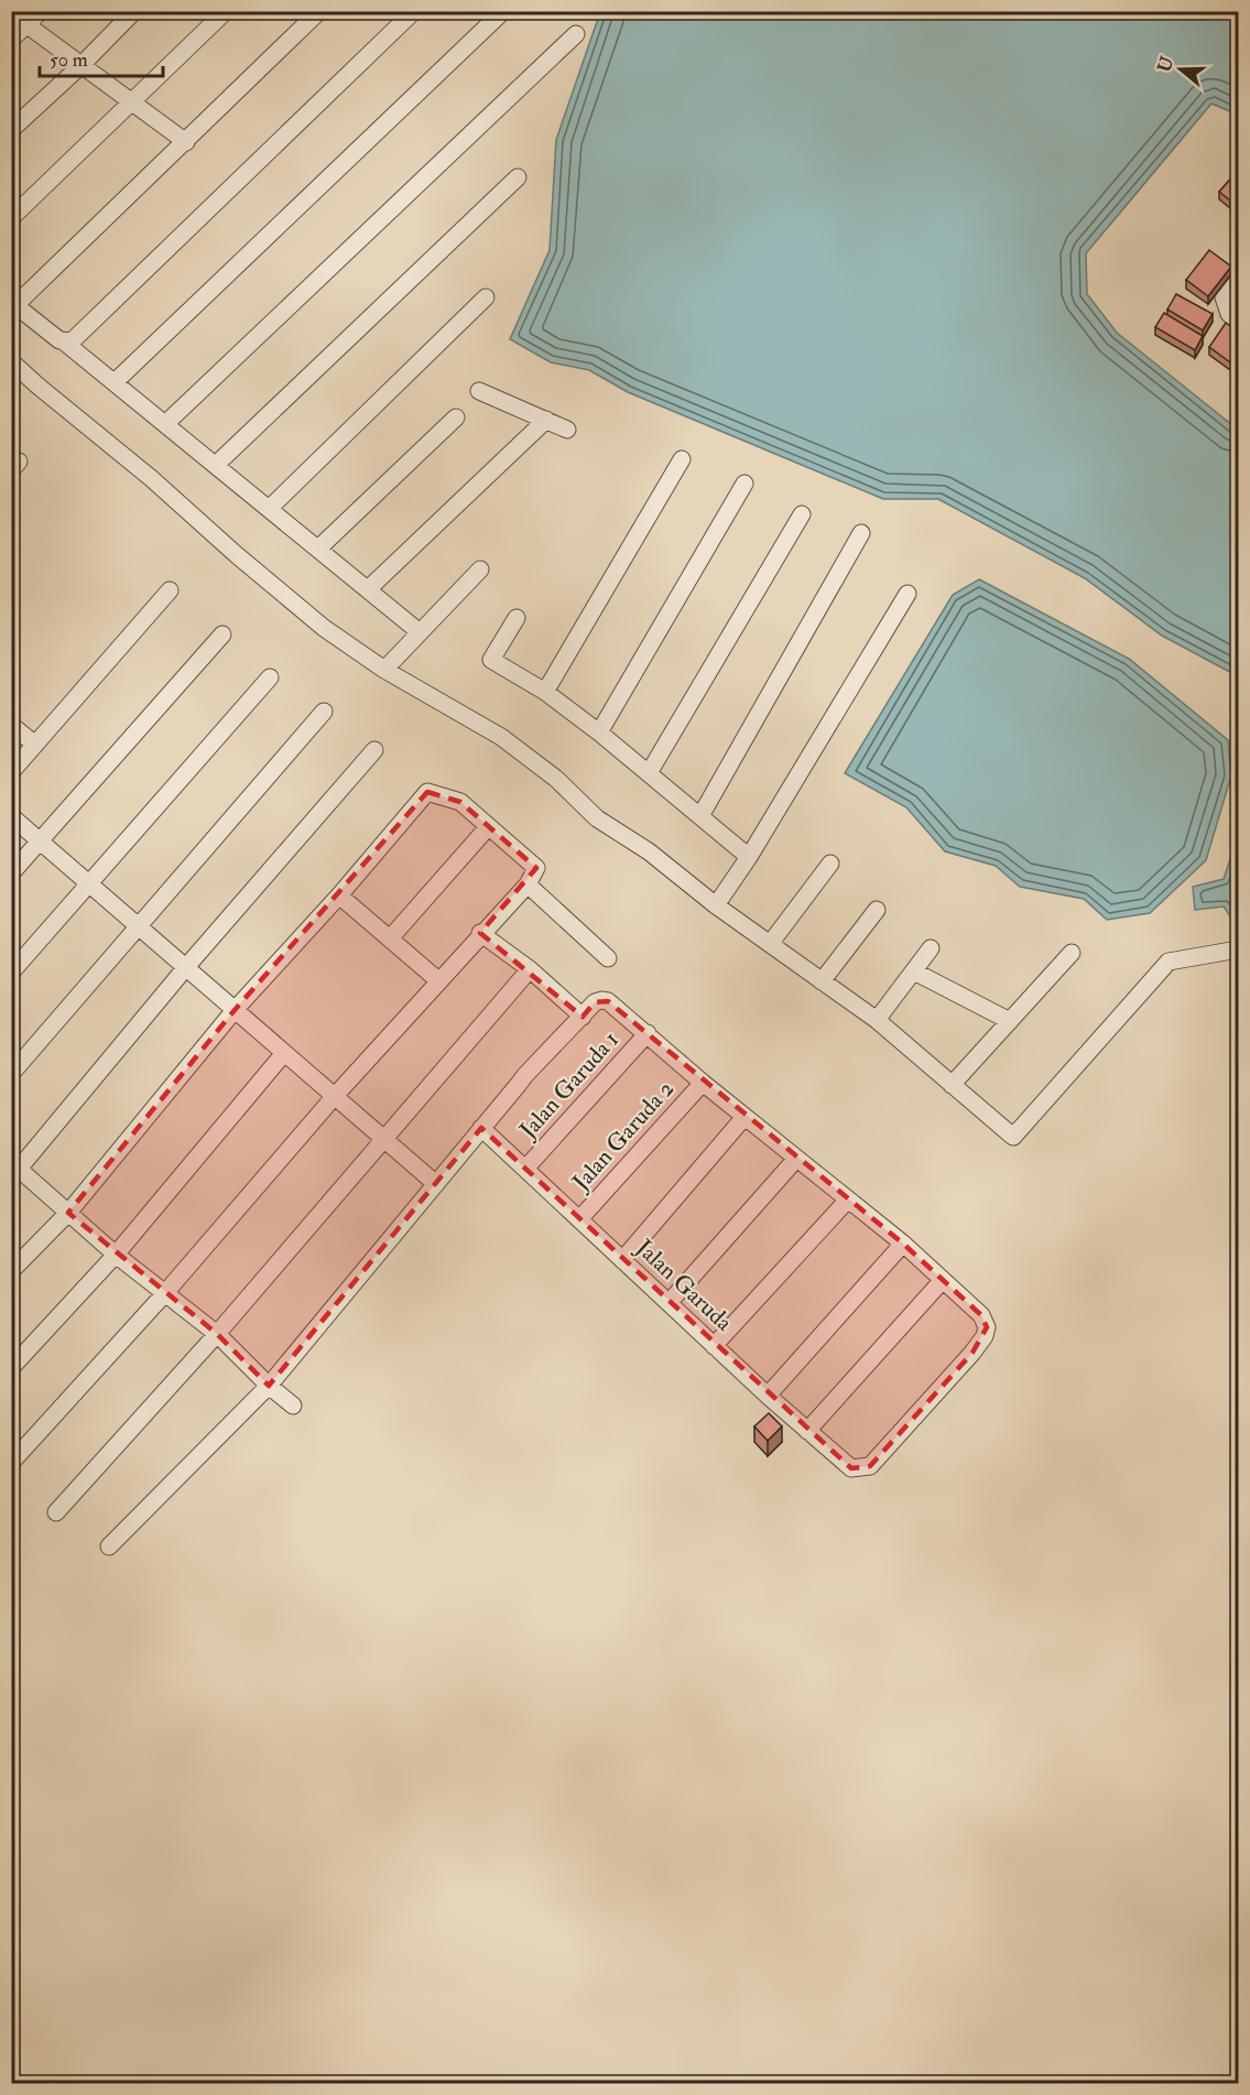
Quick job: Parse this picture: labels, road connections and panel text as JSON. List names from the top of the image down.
{
  "streets": {
    "street": ["Jalan Garuda 1", "Jalan Garuda 2", "Jalan Garuda"]
  },
  "crossings": [
    ["Jalan Garuda 1", "Jalan Garuda"],
    ["Jalan Garuda 2", "Jalan Garuda"]
  ],
  "scale_bar": "50 m",
  "north": "left"
}
